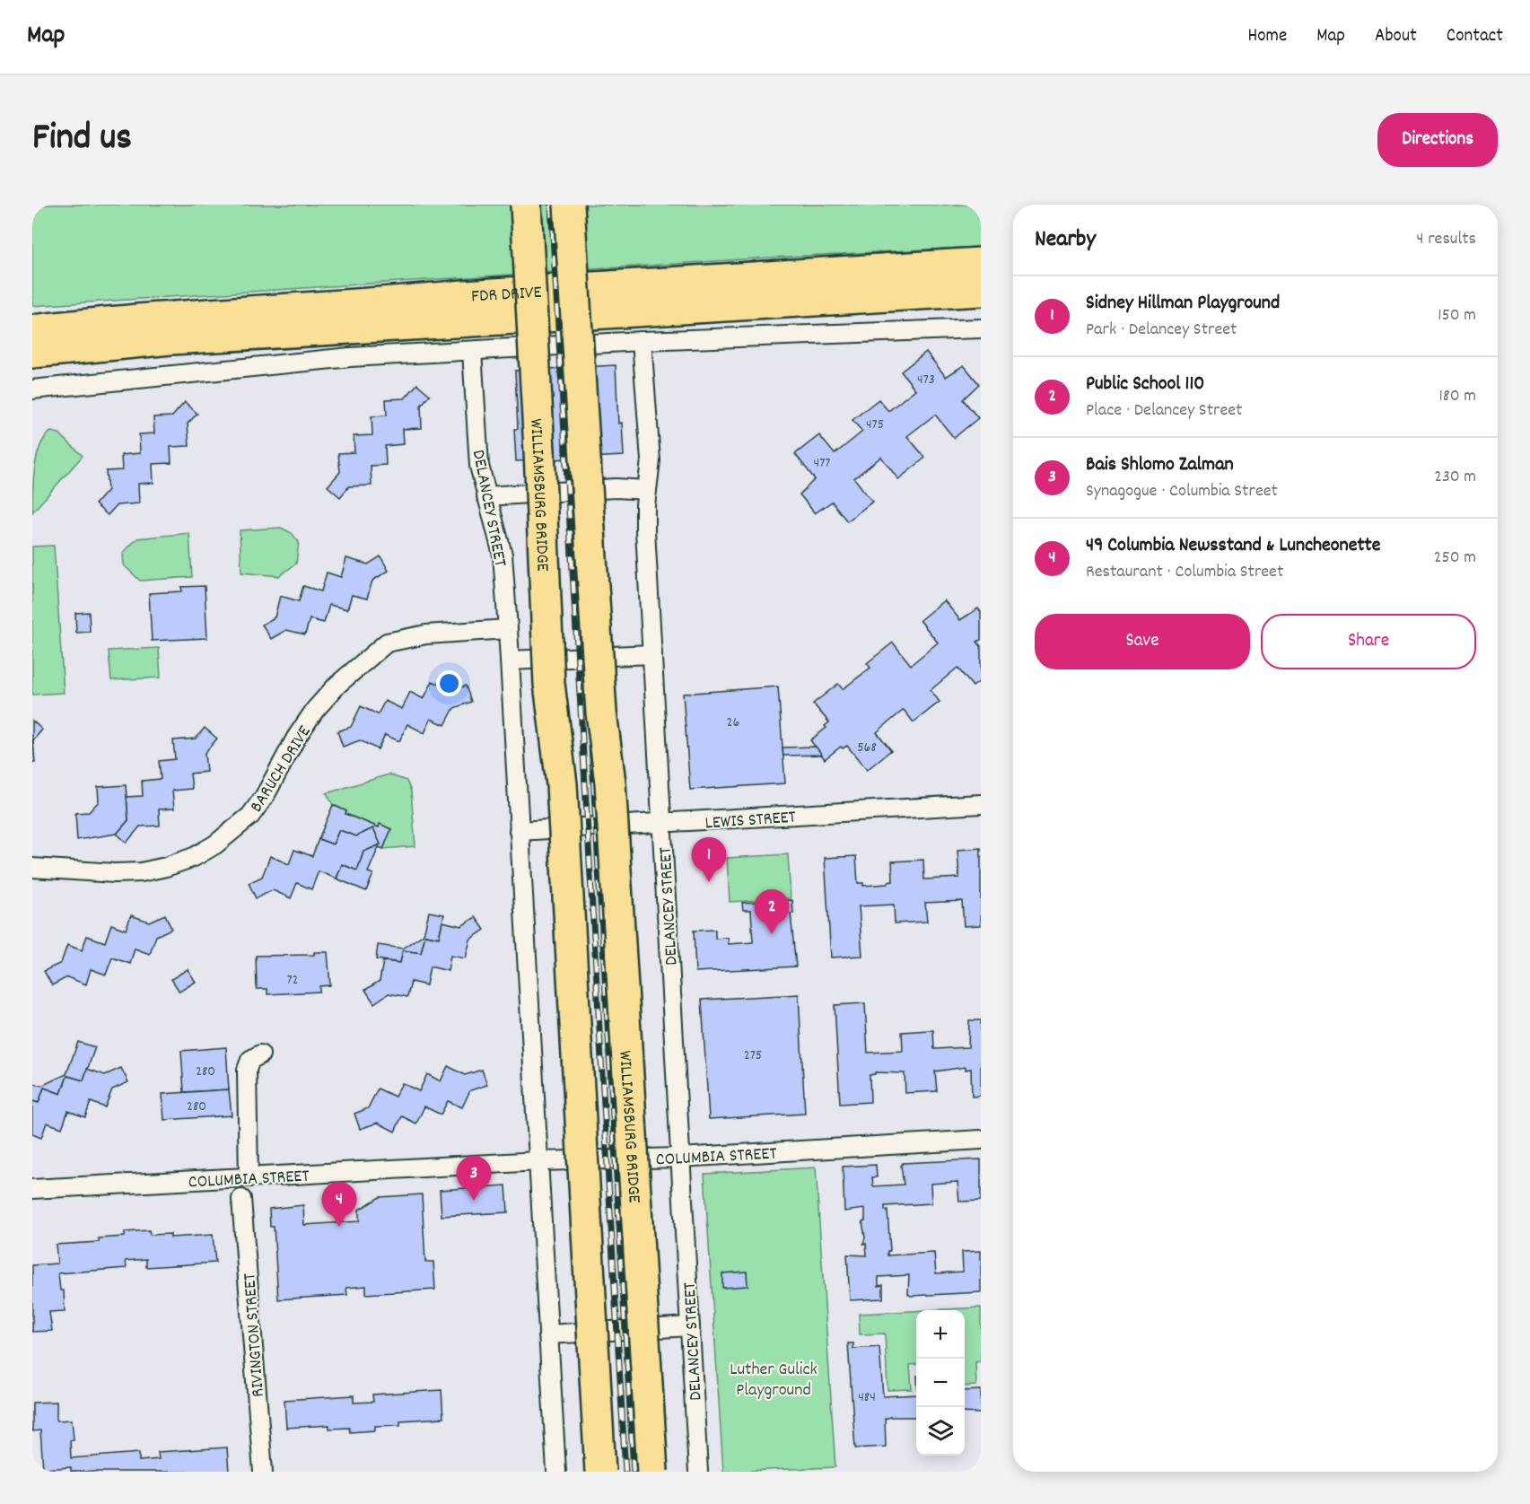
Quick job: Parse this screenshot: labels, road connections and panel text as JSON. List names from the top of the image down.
{
  "streets": {
    "highway": ["FDR DRIVE", "WILLIAMSBURG BRIDGE"],
    "street": [
      "DELANCEY STREET",
      "BARUCH DRIVE",
      "LEWIS STREET",
      "COLUMBIA STREET",
      "RIVINGTON STREET"
    ]
  },
  "crossings": [
    ["DELANCEY STREET", "BARUCH DRIVE"],
    ["DELANCEY STREET", "LEWIS STREET"],
    ["DELANCEY STREET", "COLUMBIA STREET"]
  ],
  "parks": ["Luther Gulick Playground"],
  "house_numbers": [
    "473",
    "475",
    "477",
    "26",
    "568",
    "72",
    "275",
    "280",
    "280",
    "484"
  ],
  "page": {
    "header": "Map",
    "nav": [
      "Home",
      "Map",
      "About",
      "Contact"
    ],
    "title": "Find us",
    "buttons": [
      "Directions",
      ["Save", "Share"]
    ],
    "heading": ["Nearby", "4 results"],
    "list": [
      {
        "mark": "1",
        "name": "Sidney Hillman Playground",
        "note": "Park · Delancey Street",
        "value": "150 m"
      },
      {
        "mark": "2",
        "name": "Public School 110",
        "note": "Place · Delancey Street",
        "value": "180 m"
      },
      {
        "mark": "3",
        "name": "Bais Shlomo Zalman",
        "note": "Synagogue · Columbia Street",
        "value": "230 m"
      },
      {
        "mark": "4",
        "name": "49 Columbia Newsstand & Luncheonette",
        "note": "Restaurant · Columbia Street",
        "value": "250 m"
      }
    ],
    "pins": [
      "1",
      "2",
      "3",
      "4"
    ],
    "map_buttons": ["+", "−"]
  }
}
